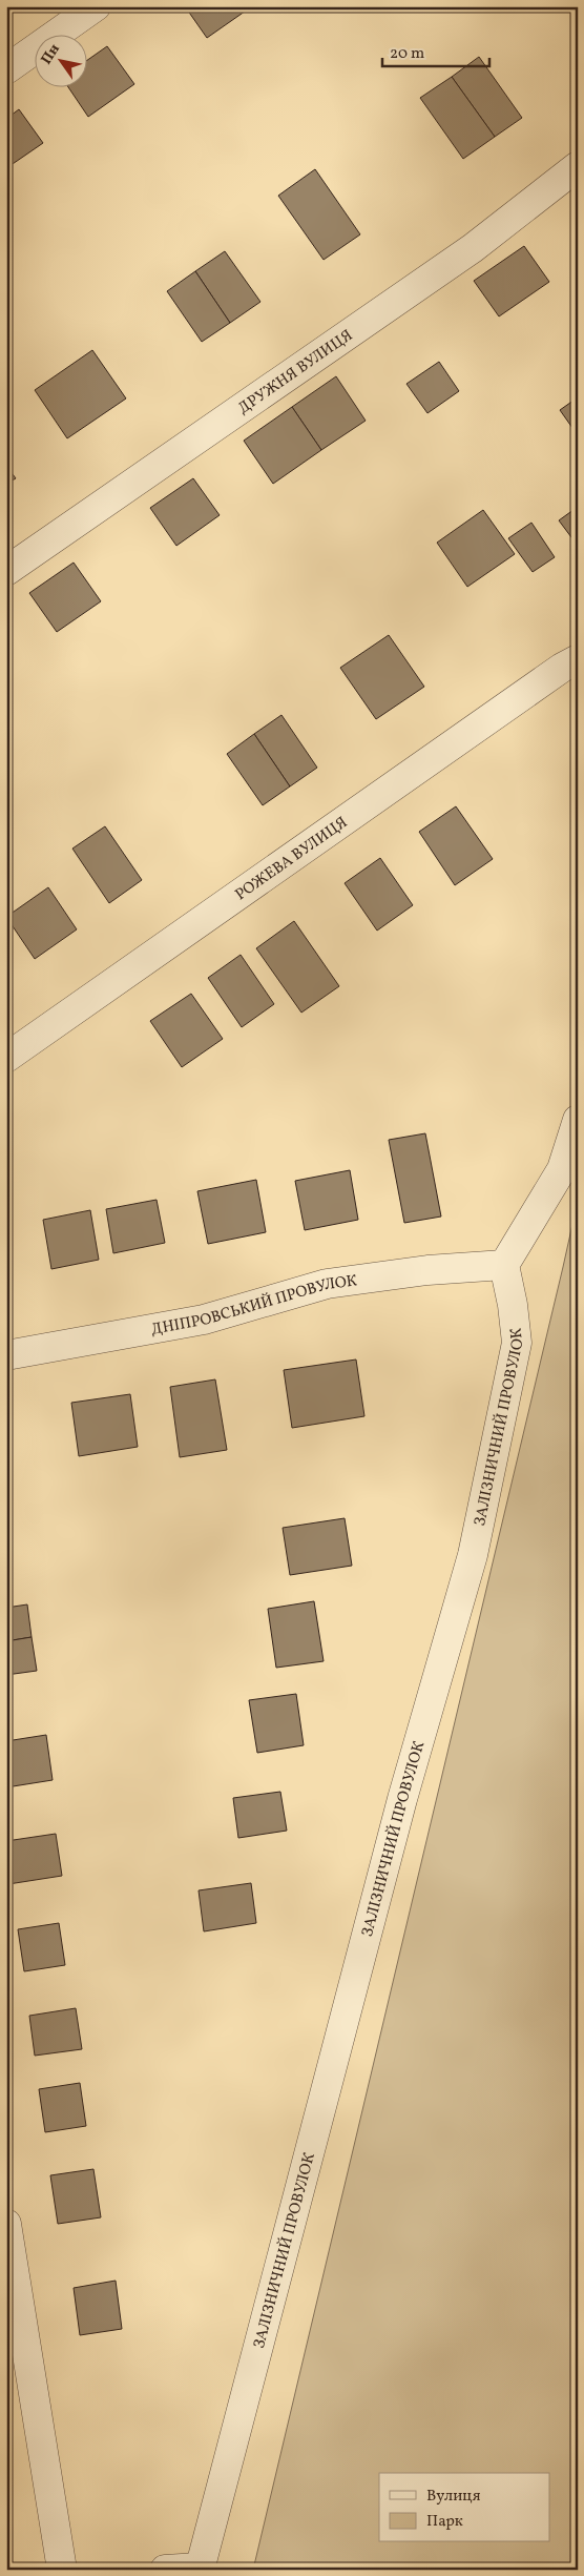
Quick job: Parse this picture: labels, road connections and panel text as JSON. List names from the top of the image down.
{
  "streets": {
    "street": [
      "ДРУЖНЯ ВУЛИЦЯ",
      "РОЖЕВА ВУЛИЦЯ",
      "ДНІПРОВСЬКИЙ ПРОВУЛОК",
      "ЗАЛІЗНИЧНИЙ ПРОВУЛОК"
    ]
  },
  "crossings": [
    ["ДНІПРОВСЬКИЙ ПРОВУЛОК", "ЗАЛІЗНИЧНИЙ ПРОВУЛОК"]
  ],
  "legend": ["Вулиця", "Парк"],
  "scale_bar": "20 m",
  "north": "top left"
}
